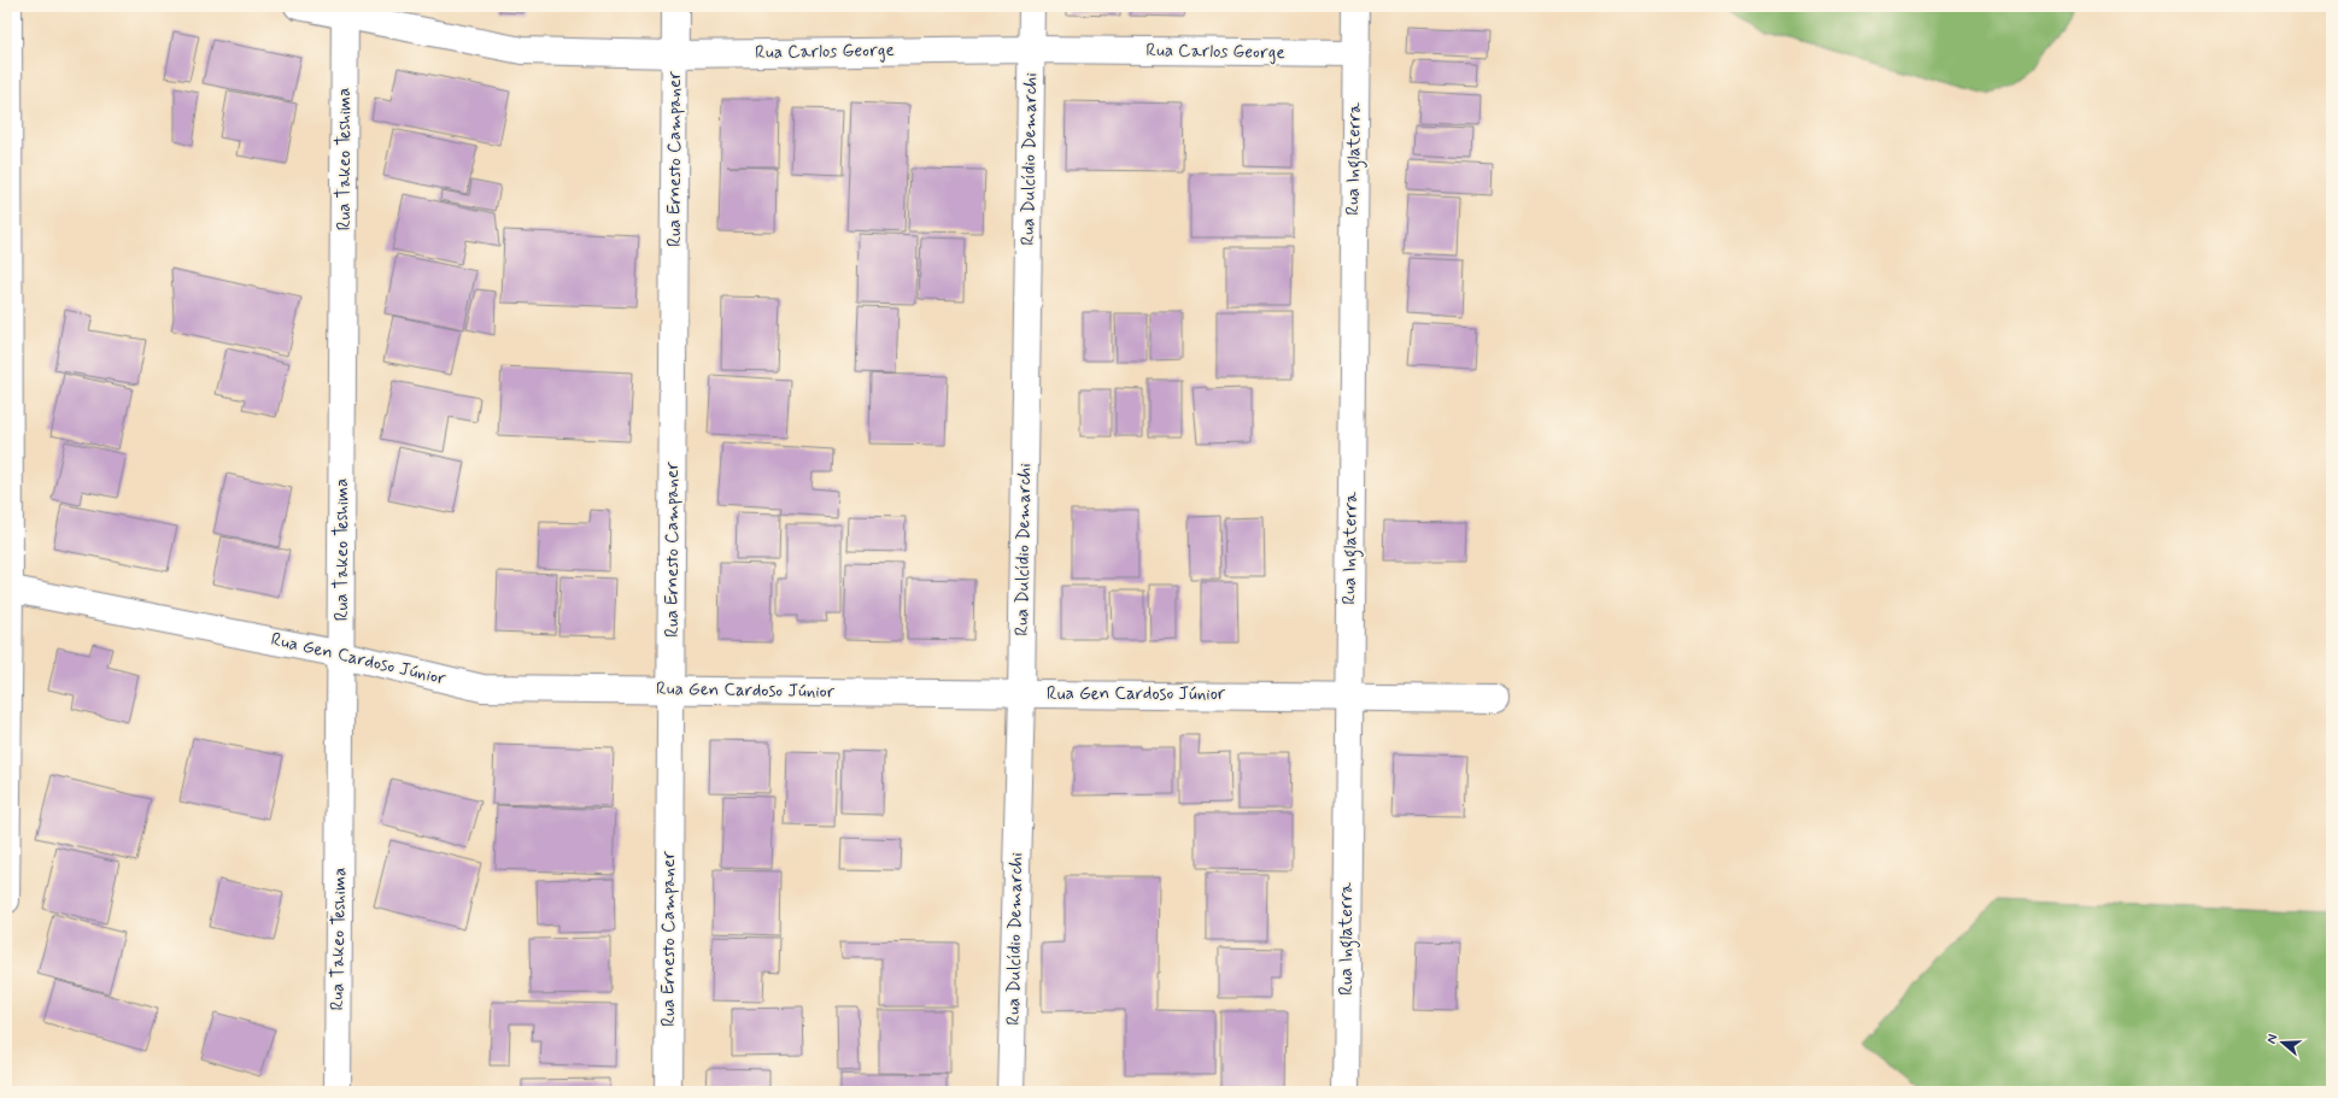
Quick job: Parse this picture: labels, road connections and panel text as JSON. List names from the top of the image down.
{
  "streets": {
    "street": [
      "Rua Carlos George",
      "Rua Takeo Teshima",
      "Rua Ernesto Campaner",
      "Rua Dulcídio Demarchi",
      "Rua Inglaterra",
      "Rua Gen Cardoso Júnior"
    ]
  },
  "crossings": [
    ["Rua Carlos George", "Rua Takeo Teshima"],
    ["Rua Carlos George", "Rua Ernesto Campaner"],
    ["Rua Carlos George", "Rua Dulcídio Demarchi"],
    ["Rua Carlos George", "Rua Inglaterra"],
    ["Rua Takeo Teshima", "Rua Gen Cardoso Júnior"],
    ["Rua Ernesto Campaner", "Rua Gen Cardoso Júnior"],
    ["Rua Dulcídio Demarchi", "Rua Gen Cardoso Júnior"],
    ["Rua Inglaterra", "Rua Gen Cardoso Júnior"]
  ],
  "north": "left"
}
